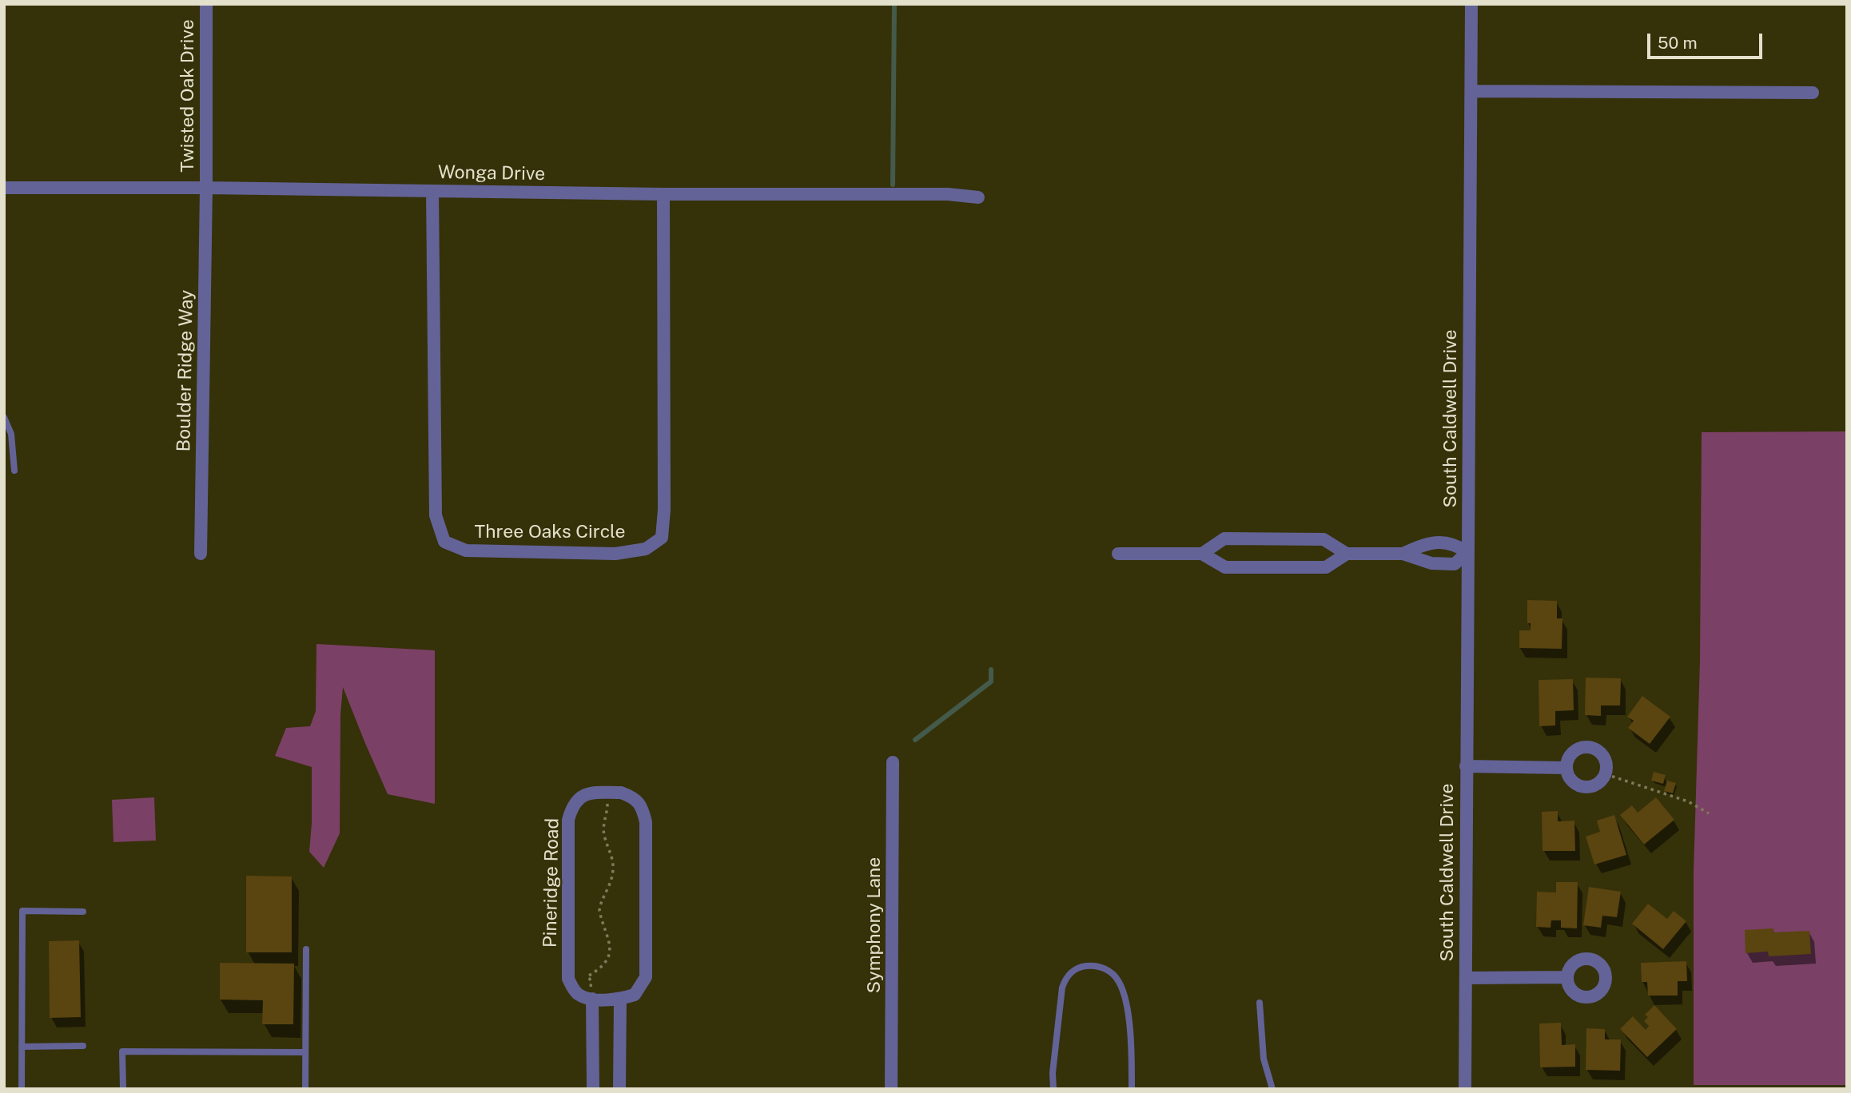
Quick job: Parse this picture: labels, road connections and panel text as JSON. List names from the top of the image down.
{
  "streets": {
    "street": [
      "Twisted Oak Drive",
      "Wonga Drive",
      "Boulder Ridge Way",
      "South Caldwell Drive",
      "Three Oaks Circle",
      "Pineridge Road",
      "Symphony Lane"
    ]
  },
  "crossings": [
    ["Twisted Oak Drive", "Wonga Drive"],
    ["Twisted Oak Drive", "Boulder Ridge Way"],
    ["Wonga Drive", "Boulder Ridge Way"],
    ["Wonga Drive", "Three Oaks Circle"]
  ],
  "scale_bar": "50 m"
}
